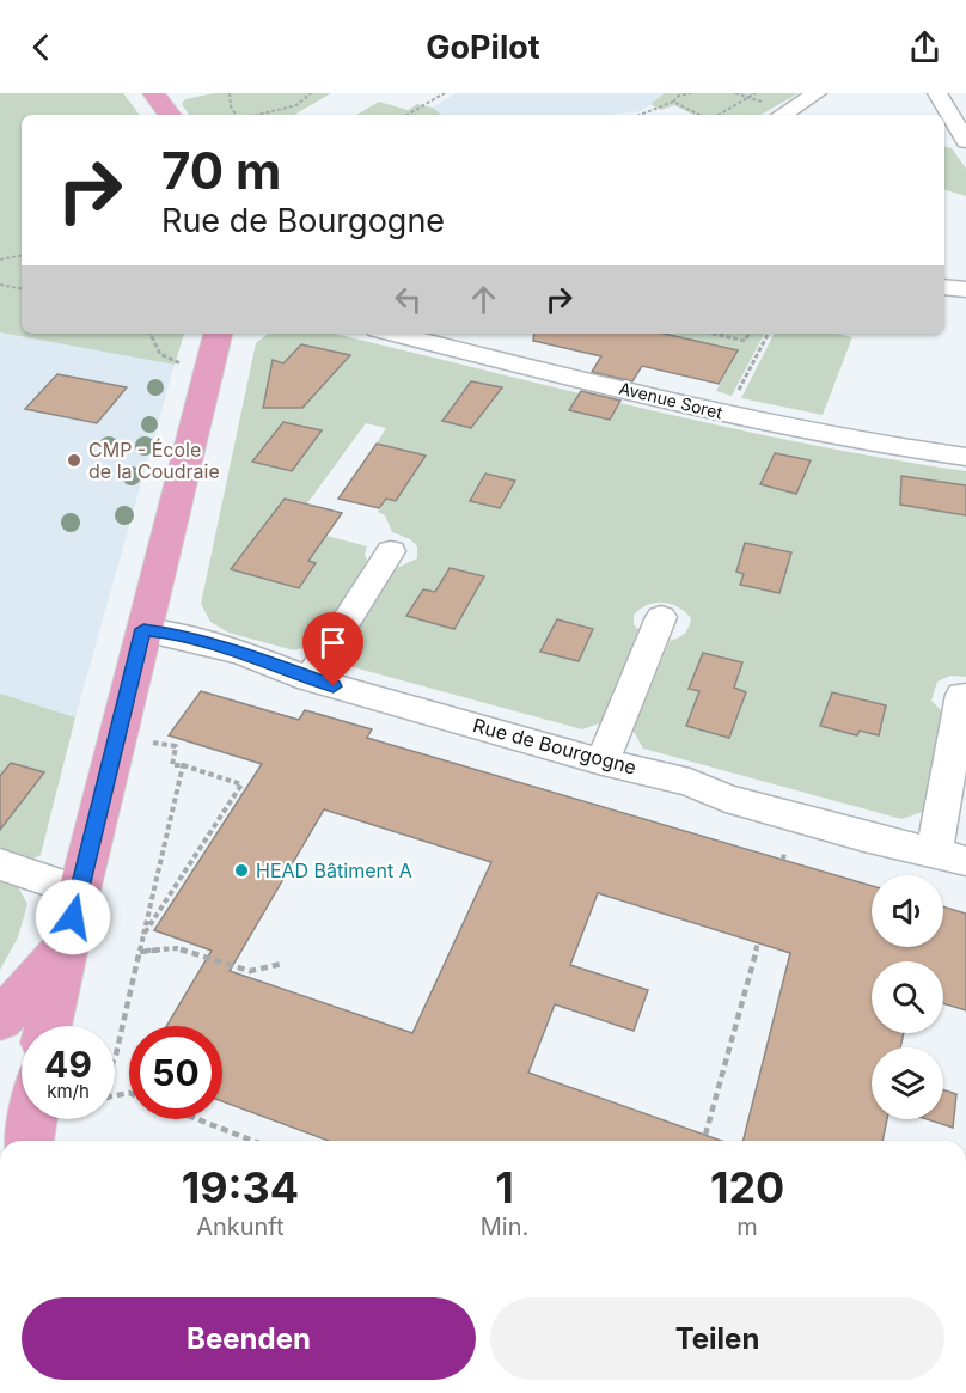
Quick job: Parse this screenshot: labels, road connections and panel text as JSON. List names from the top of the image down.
{
  "streets": {
    "street": ["Avenue Soret", "Rue de Bourgogne"]
  },
  "places": ["CMP - École de la Coudraie", "HEAD Bâtiment A"],
  "page": {
    "header": "GoPilot",
    "turn": ["70 m", "Rue de Bourgogne"],
    "speed": "49 km/h",
    "limit": "50",
    "eta": [
      "19:34",
      "Ankunft",
      "1",
      "Min.",
      "120",
      "m"
    ],
    "buttons": ["Beenden", "Teilen"]
  }
}
